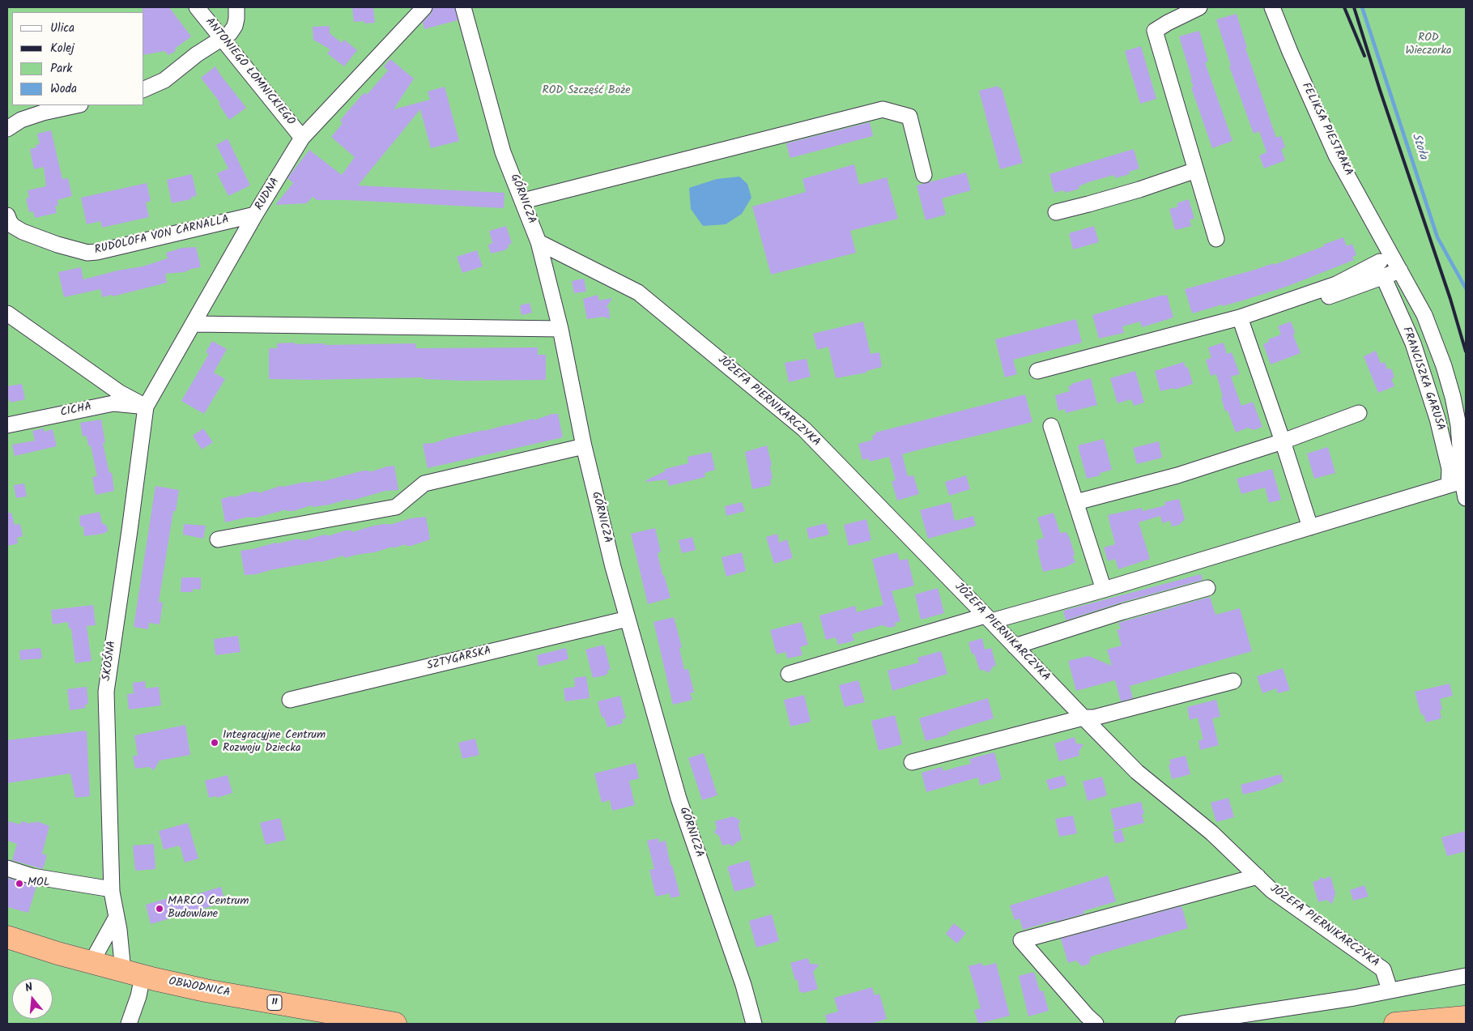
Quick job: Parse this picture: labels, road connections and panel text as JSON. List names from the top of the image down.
{
  "streets": {
    "highway": ["OBWODNICA", "11"],
    "street": [
      "ANTONIEGO ŁOMNICKIEGO",
      "FELIKSA PIESTRAKA",
      "RUDNA",
      "GÓRNICZA",
      "RUDOLOFA VON CARNALLA",
      "FRANCISZKA GARUSA",
      "JÓZEFA PIERNIKARCZYKA",
      "CICHA",
      "SZTYGARSKA",
      "SKOŚNA"
    ]
  },
  "crossings": [
    ["ANTONIEGO ŁOMNICKIEGO", "RUDNA"],
    ["FELIKSA PIESTRAKA", "FRANCISZKA GARUSA"],
    ["RUDNA", "RUDOLOFA VON CARNALLA"],
    ["RUDNA", "CICHA"],
    ["RUDNA", "SKOŚNA"],
    ["GÓRNICZA", "JÓZEFA PIERNIKARCZYKA"],
    ["GÓRNICZA", "SZTYGARSKA"],
    ["CICHA", "SKOŚNA"],
    ["SKOŚNA", "OBWODNICA"]
  ],
  "water": ["Stoła"],
  "parks": ["ROD Wieczorka", "ROD Szczęść Boże"],
  "places": ["Integracyjne Centrum Rozwoju Dziecka", "MOL", "MARCO Centrum Budowlane"],
  "legend": [
    "Ulica",
    "Kolej",
    "Park",
    "Woda"
  ],
  "north": "top"
}
